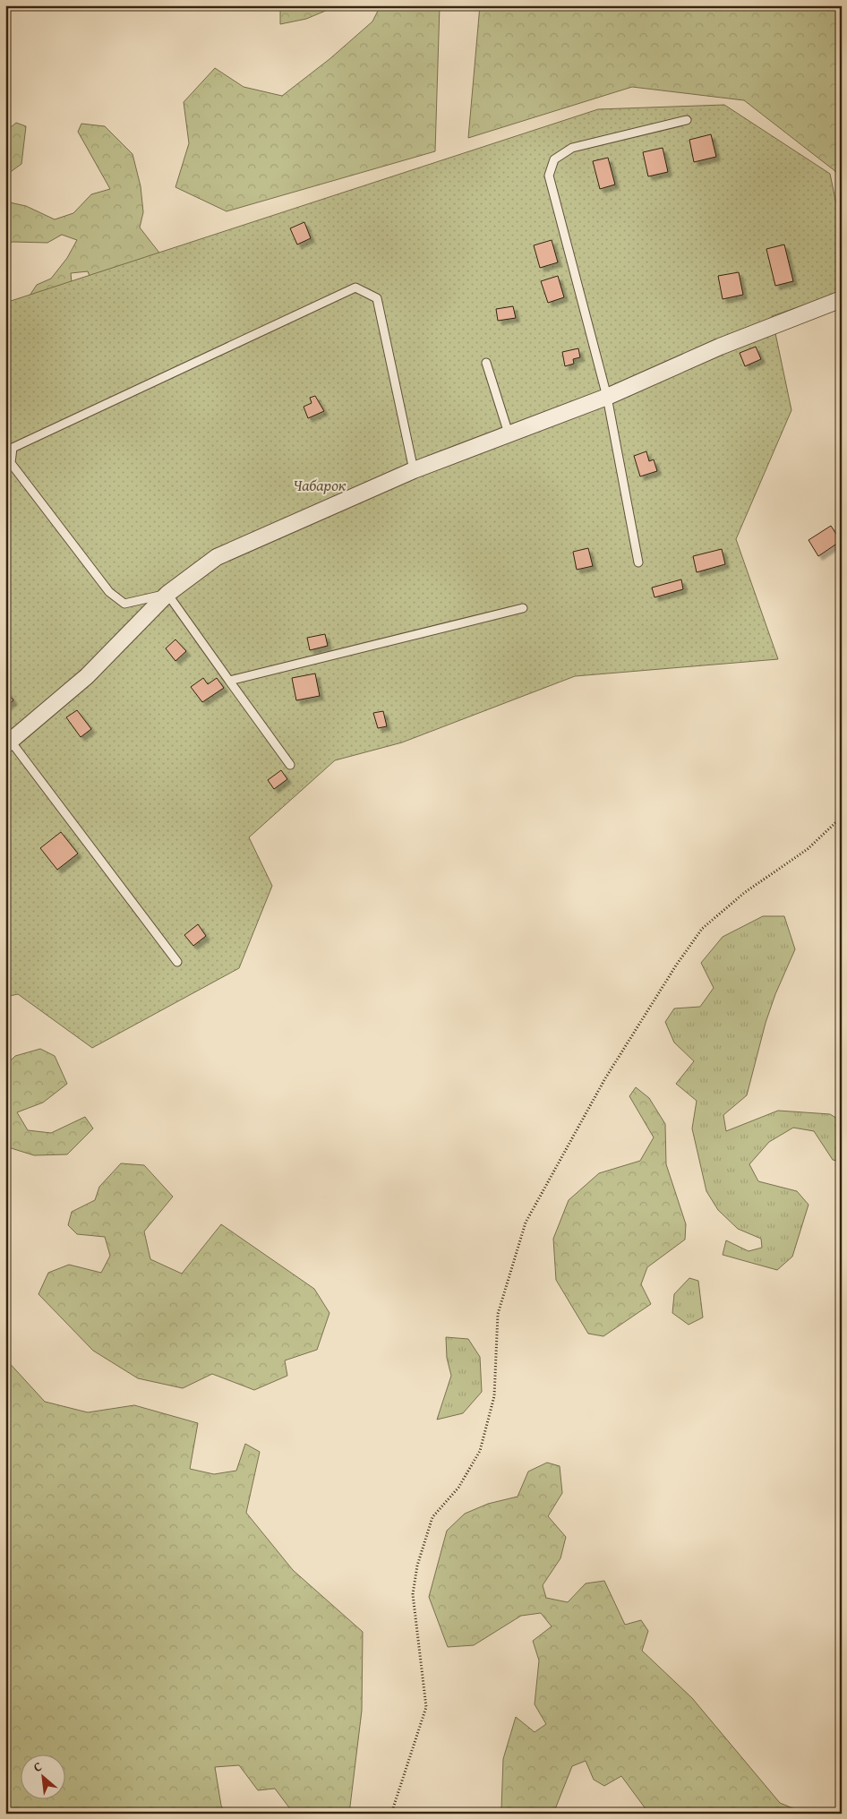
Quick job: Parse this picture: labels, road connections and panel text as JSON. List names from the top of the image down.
{
  "parks": ["Чабарок"],
  "north": "top left"
}
